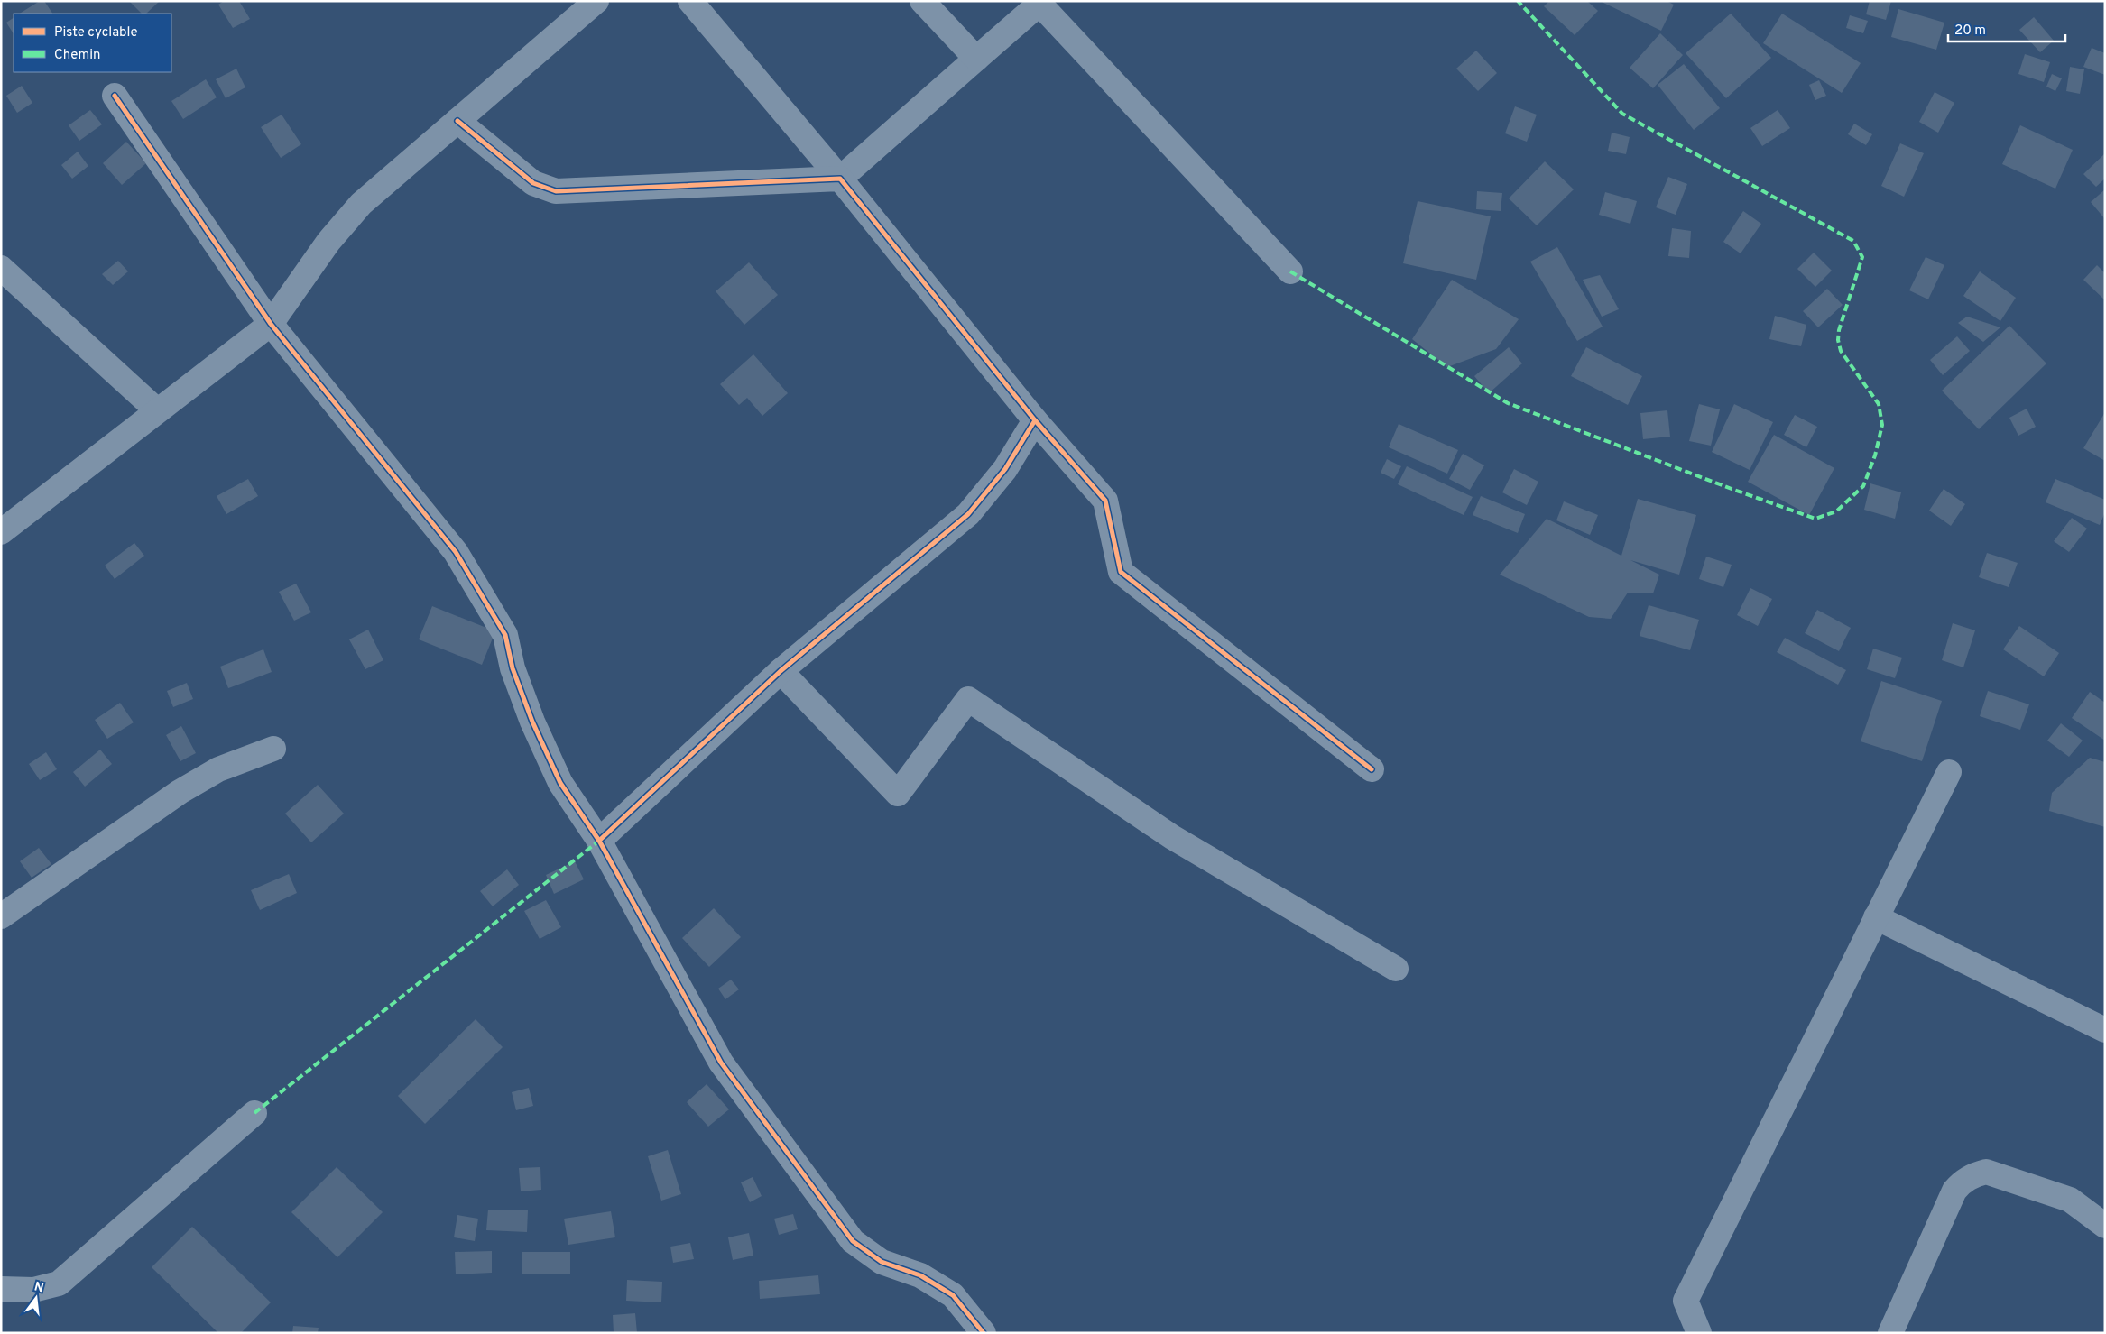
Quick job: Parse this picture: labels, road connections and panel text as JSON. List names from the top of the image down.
{
  "legend": ["Piste cyclable", "Chemin"],
  "scale_bar": "20 m",
  "north": "top"
}
